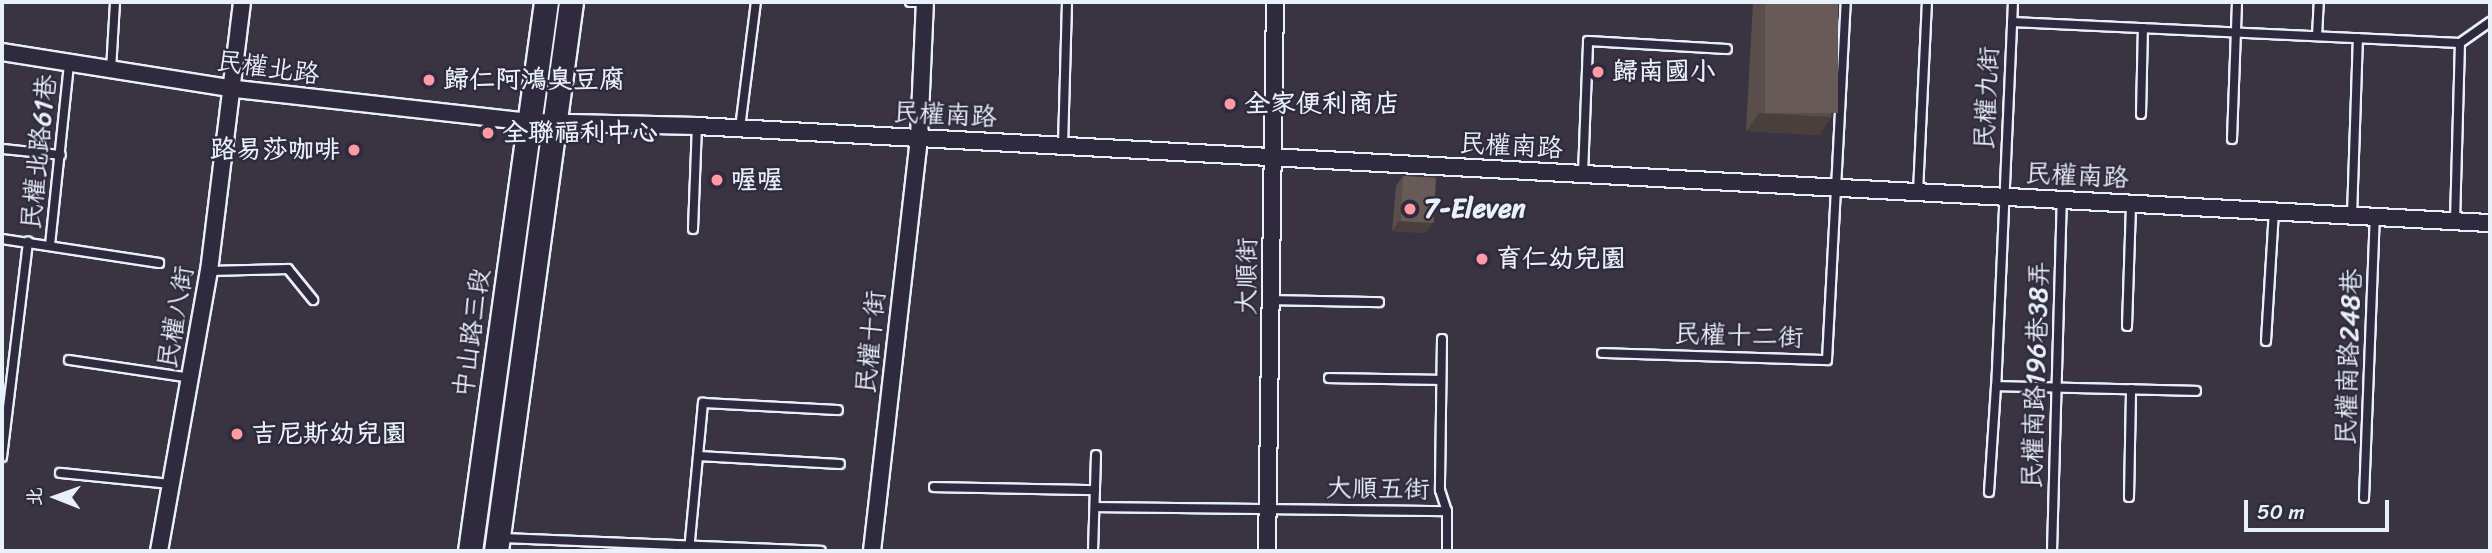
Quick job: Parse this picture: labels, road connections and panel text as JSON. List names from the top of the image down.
{
  "streets": {
    "main road": ["中山路三段"],
    "street": [
      "民權北路",
      "民權南路",
      "大順街",
      "民權八街",
      "民權十街"
    ],
    "lane": [
      "民權九街",
      "民權北路61巷",
      "民權十二街",
      "民權南路248巷",
      "民權南路196巷38弄",
      "大順五街"
    ]
  },
  "crossings": [
    ["民權北路", "民權南路"],
    ["民權北路", "民權北路61巷"],
    ["民權北路", "民權八街"],
    ["民權北路", "中山路三段"],
    ["民權九街", "民權南路"],
    ["民權南路", "大順街"],
    ["民權南路", "中山路三段"],
    ["民權南路", "民權十二街"],
    ["民權南路", "民權十街"],
    ["民權南路", "民權南路248巷"],
    ["民權南路", "民權南路196巷38弄"],
    ["大順街", "大順五街"]
  ],
  "places": [
    "歸南國小",
    "歸仁阿鴻臭豆腐",
    "全家便利商店",
    "全聯福利中心",
    "路易莎咖啡",
    "喔喔",
    "7-Eleven",
    "育仁幼兒園",
    "吉尼斯幼兒園"
  ],
  "scale_bar": "50 m",
  "north": "left"
}
